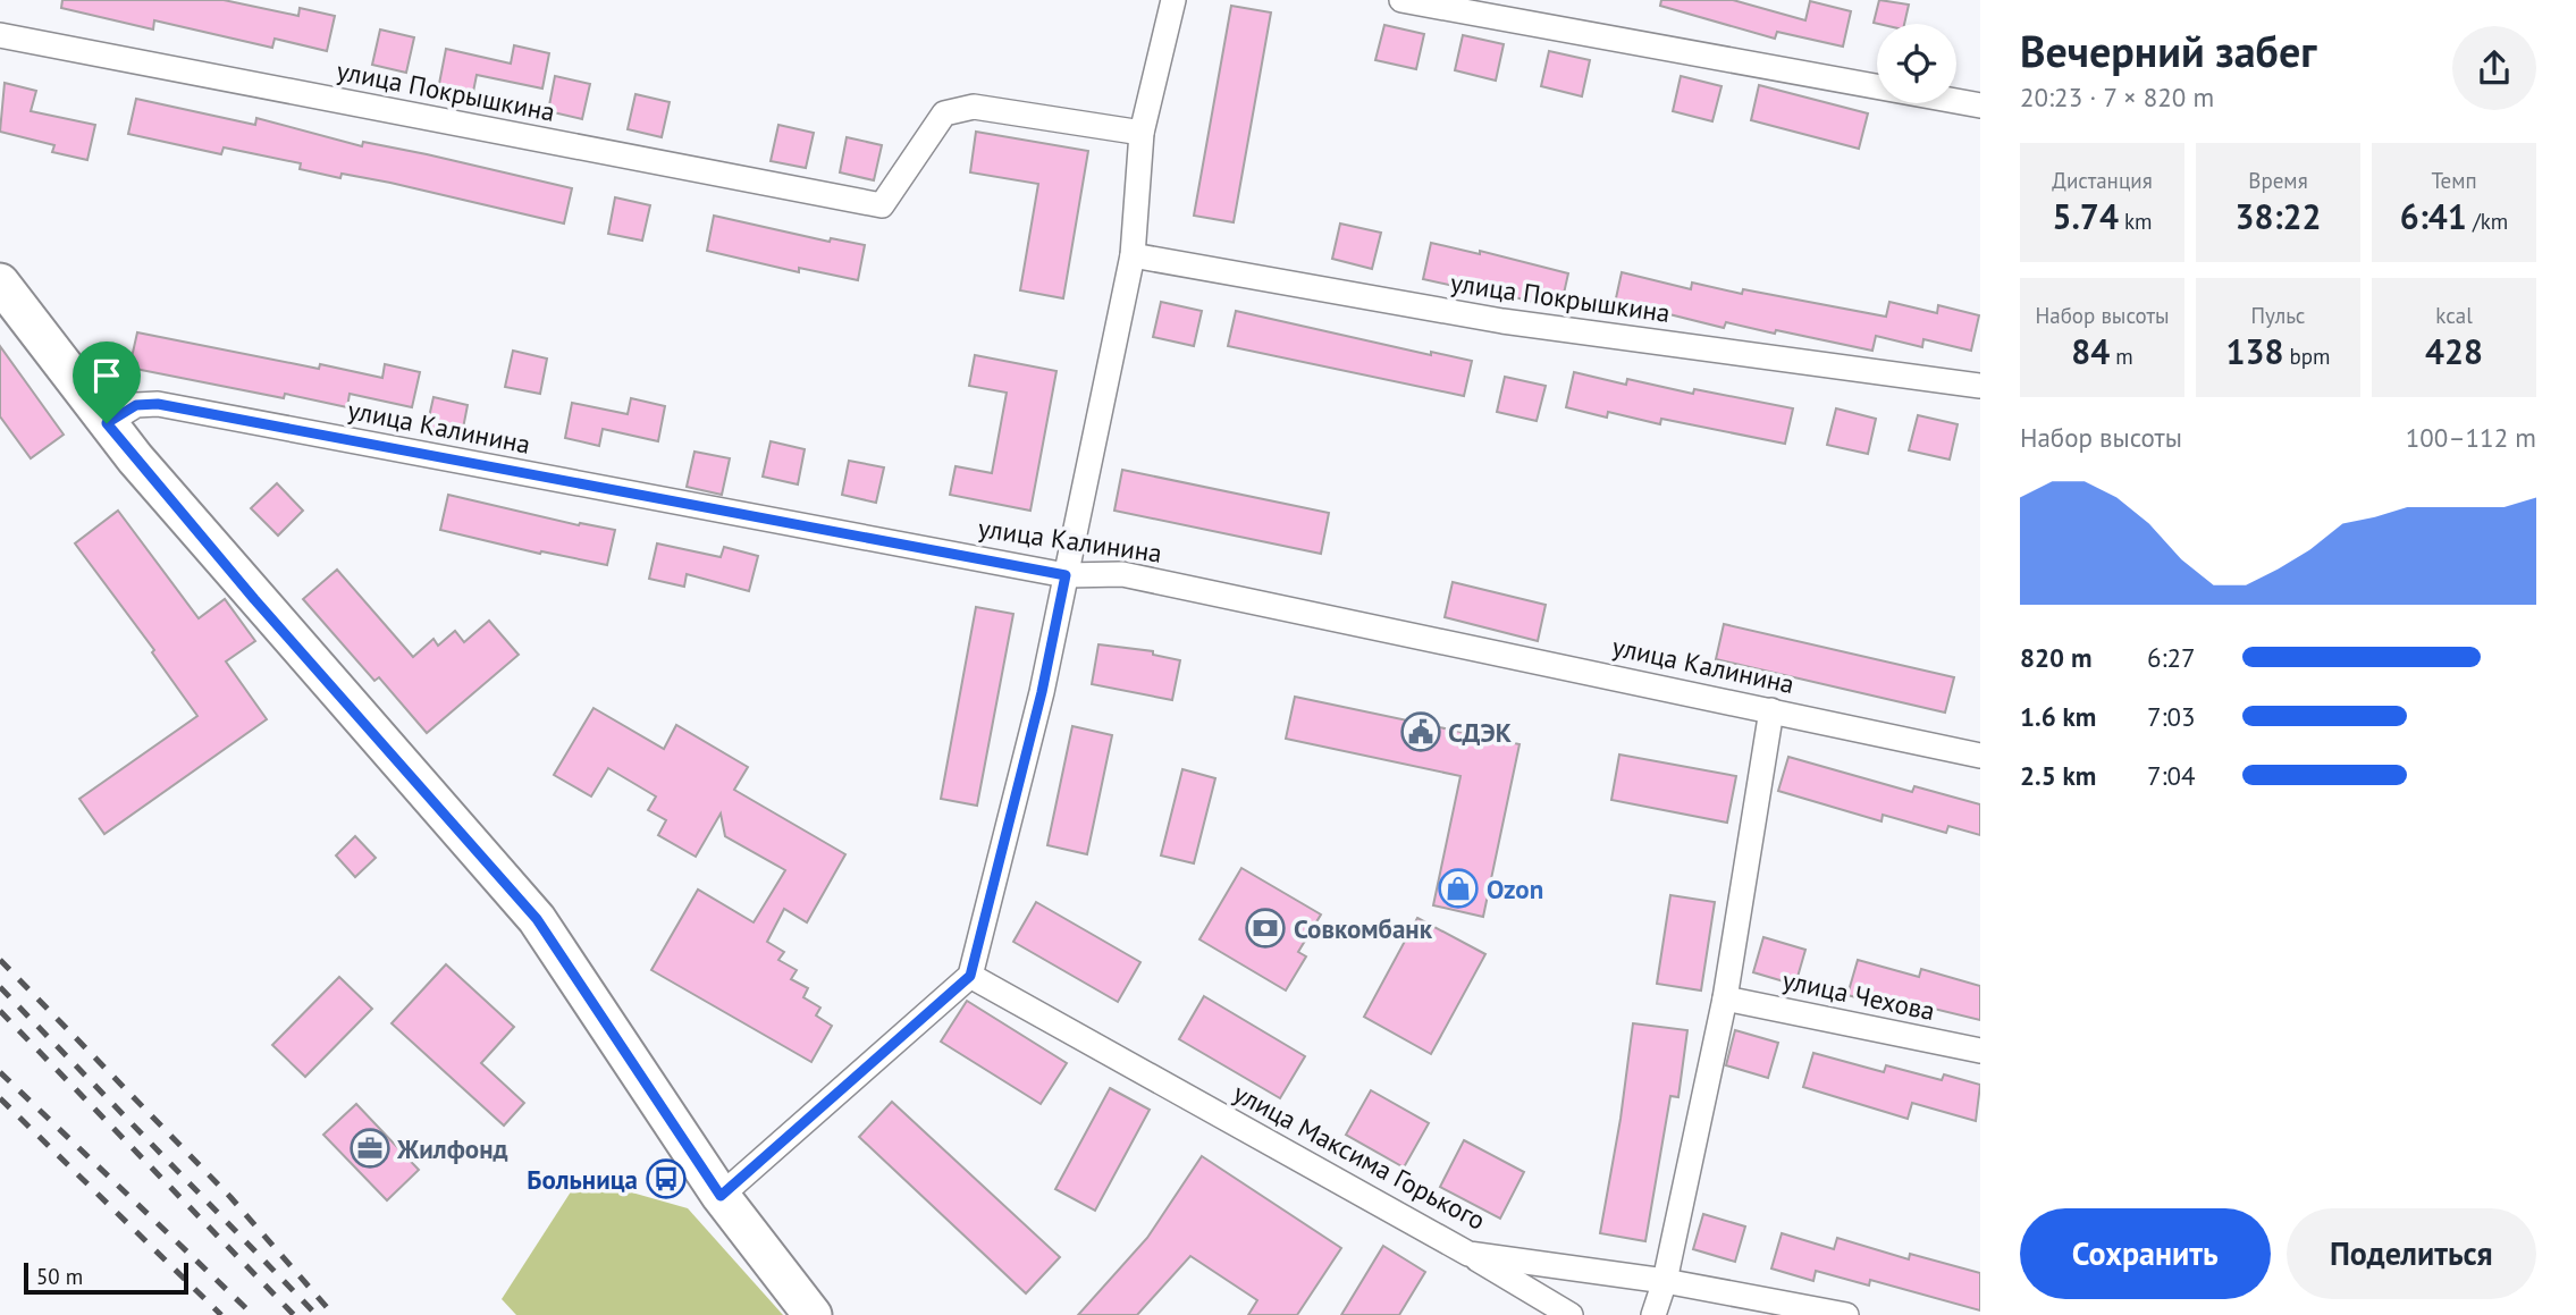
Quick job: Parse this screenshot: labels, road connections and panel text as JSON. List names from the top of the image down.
{
  "streets": {
    "street": [
      "улица Покрышкина",
      "улица Калинина",
      "улица Чехова",
      "улица Максима Горького"
    ]
  },
  "places": {
    "public building": ["СДЭК"],
    "shop": ["Ozon"],
    "bank": ["Совкомбанк"],
    "office": ["Жилфонд"],
    "bus stop": ["Больница"]
  },
  "scale_bar": "50 m",
  "page": {
    "heading": ["Вечерний забег", "20:23 · 7 × 820 m"],
    "stats": [
      ["Дистанция", "5.74 km"],
      ["Время", "38:22"],
      ["Темп", "6:41 /km"],
      ["Набор высоты", "84 m"],
      ["Пульс", "138 bpm"],
      ["kcal", "428"]
    ],
    "chart": ["Набор высоты", "100–112 m"],
    "list": [
      {
        "name": "820 m",
        "note": "6:27"
      },
      {
        "name": "1.6 km",
        "note": "7:03"
      },
      {
        "name": "2.5 km",
        "note": "7:04"
      }
    ],
    "buttons": ["Сохранить", "Поделиться"],
    "scale": "50 m"
  }
}
